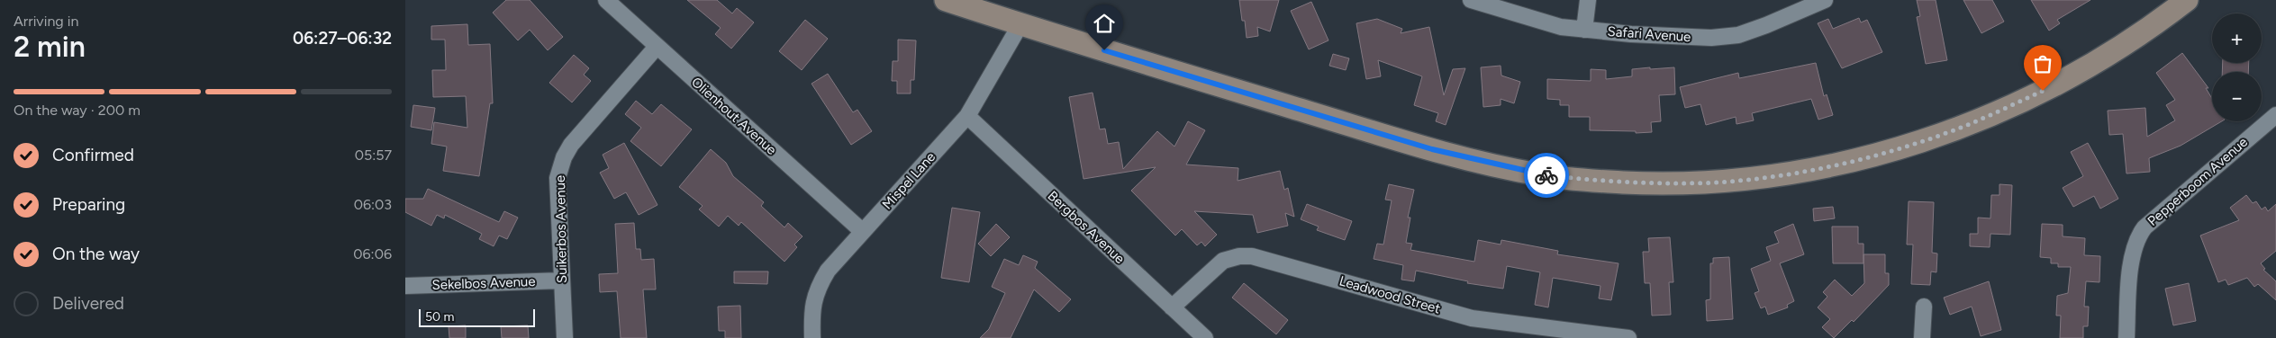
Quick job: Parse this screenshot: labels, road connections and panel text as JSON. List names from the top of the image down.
{
  "streets": {
    "street": [
      "Safari Avenue",
      "Olienhout Avenue",
      "Mispel Lane",
      "Pepperboom Avenue",
      "Bergbos Avenue",
      "Suikerbos Avenue",
      "Sekelbos Avenue",
      "Leadwood Street"
    ]
  },
  "crossings": [
    ["Olienhout Avenue", "Mispel Lane"],
    ["Olienhout Avenue", "Suikerbos Avenue"],
    ["Mispel Lane", "Bergbos Avenue"],
    ["Bergbos Avenue", "Leadwood Street"],
    ["Suikerbos Avenue", "Sekelbos Avenue"]
  ],
  "scale_bar": "50 m",
  "page": {
    "heading": ["2 min", "Arriving in", "06:27–06:32"],
    "map_buttons": ["+", "−"],
    "bar": "On the way · 200 m",
    "list": [
      ["Confirmed", "05:57"],
      ["Preparing", "06:03"],
      ["On the way", "06:06"],
      "Delivered"
    ],
    "scale": "50 m"
  }
}
